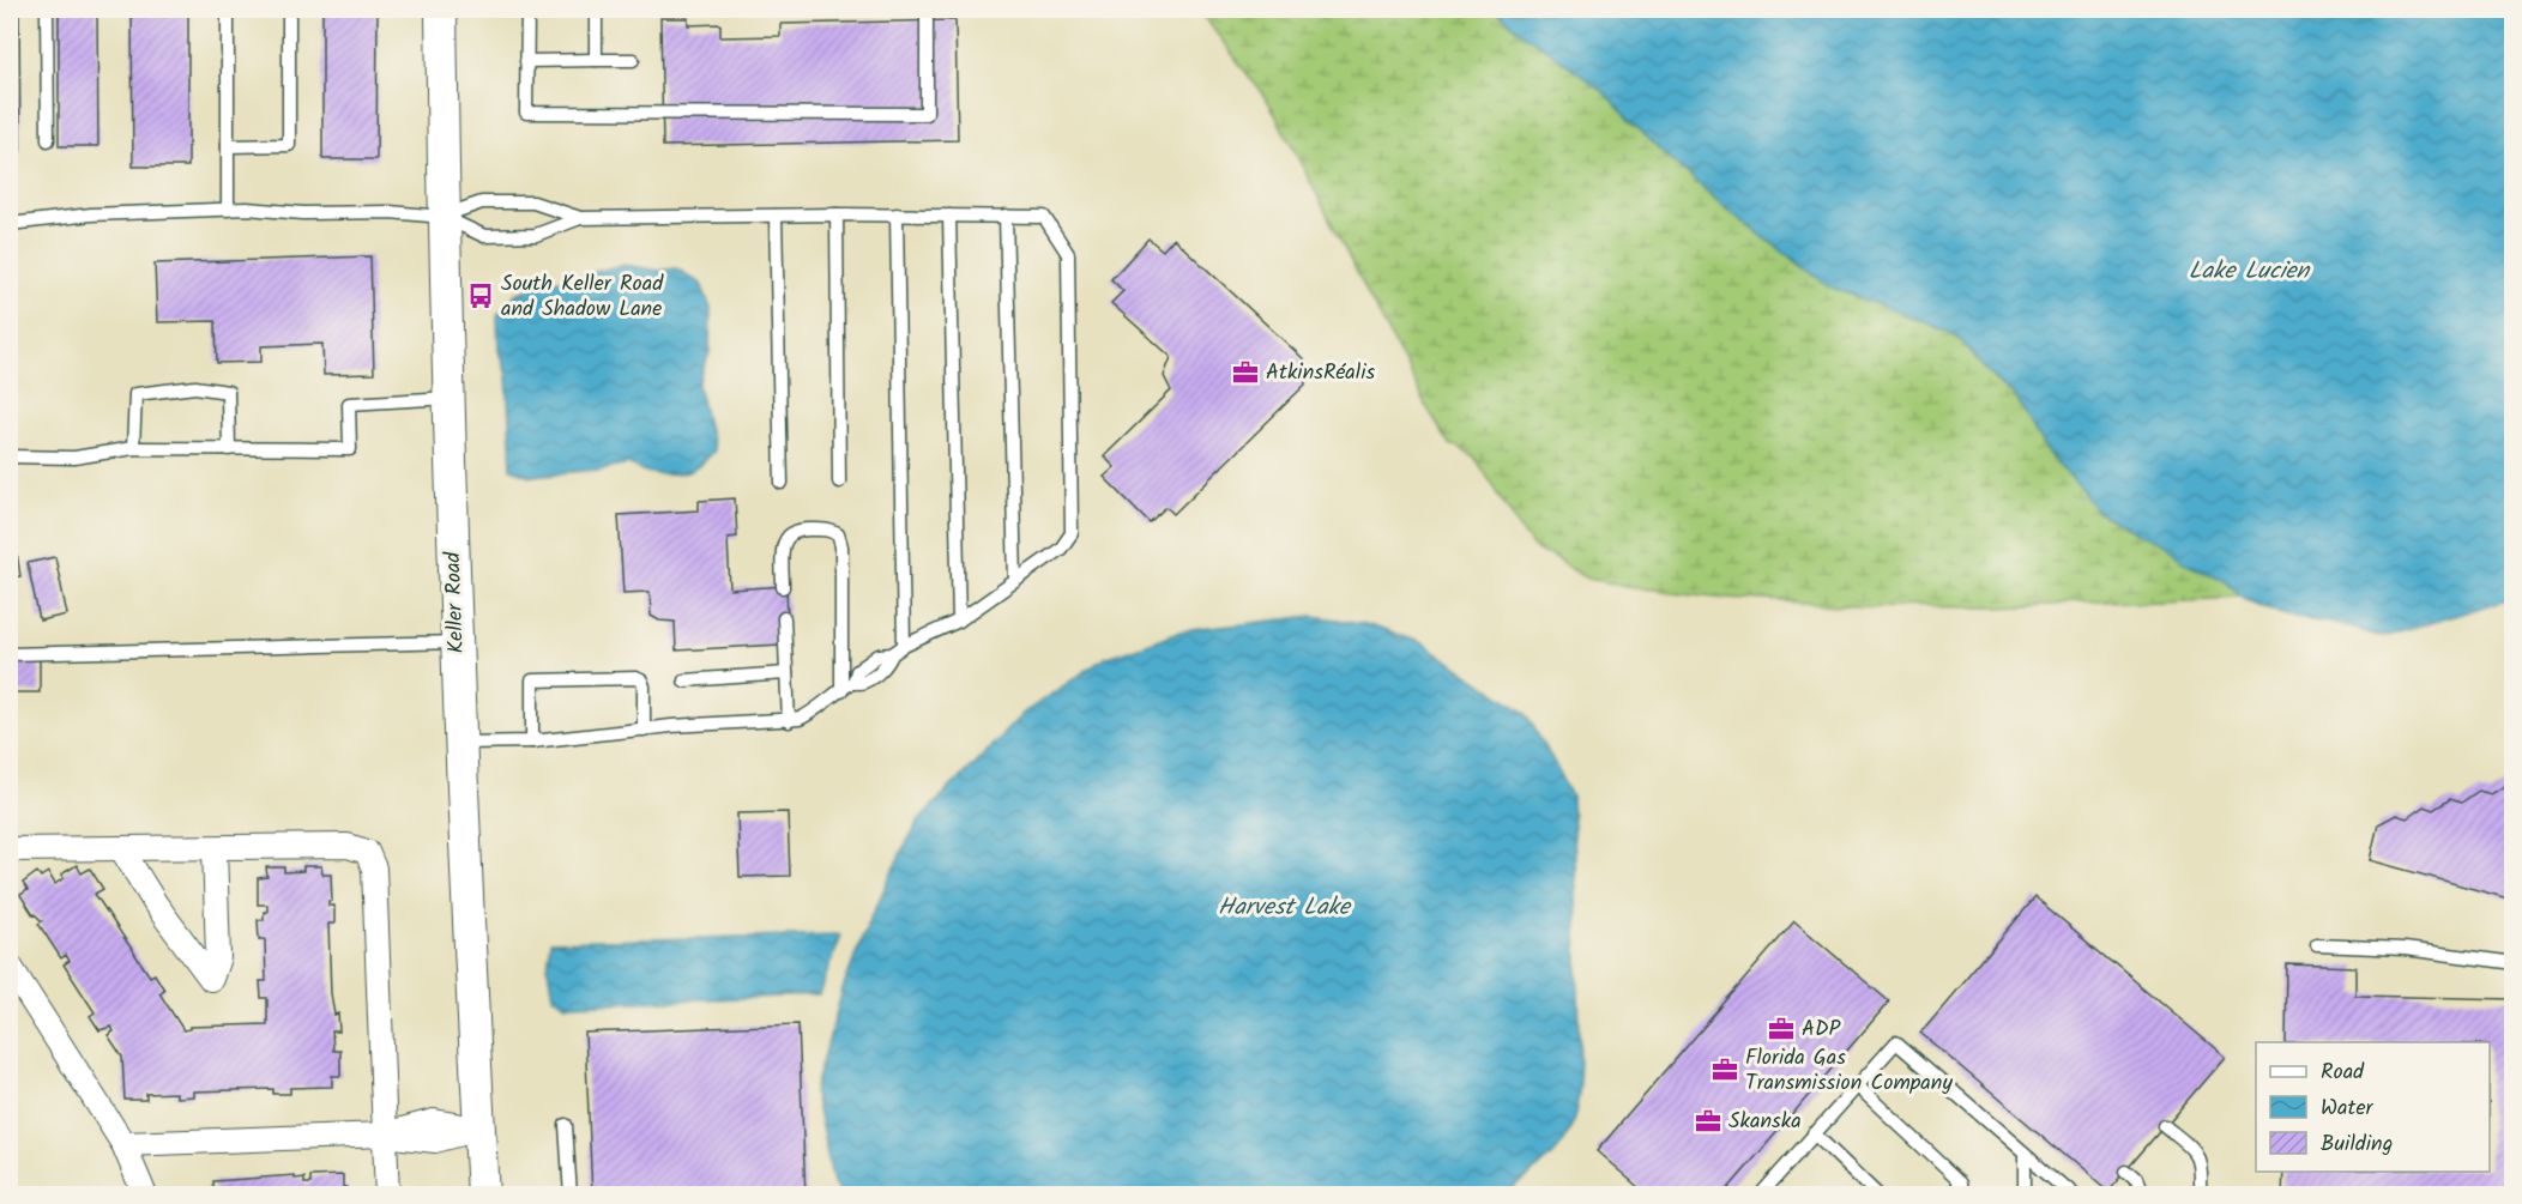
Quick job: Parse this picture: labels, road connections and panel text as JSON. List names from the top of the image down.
{
  "streets": {
    "street": ["Keller Road"]
  },
  "water": ["Lake Lucien", "Harvest Lake"],
  "places": {
    "bus stop": ["South Keller Road and Shadow Lane"],
    "office": [
      "AtkinsRéalis",
      "ADP",
      "Florida Gas Transmission Company",
      "Skanska"
    ]
  },
  "legend": ["Road", "Water", "Building"]
}
